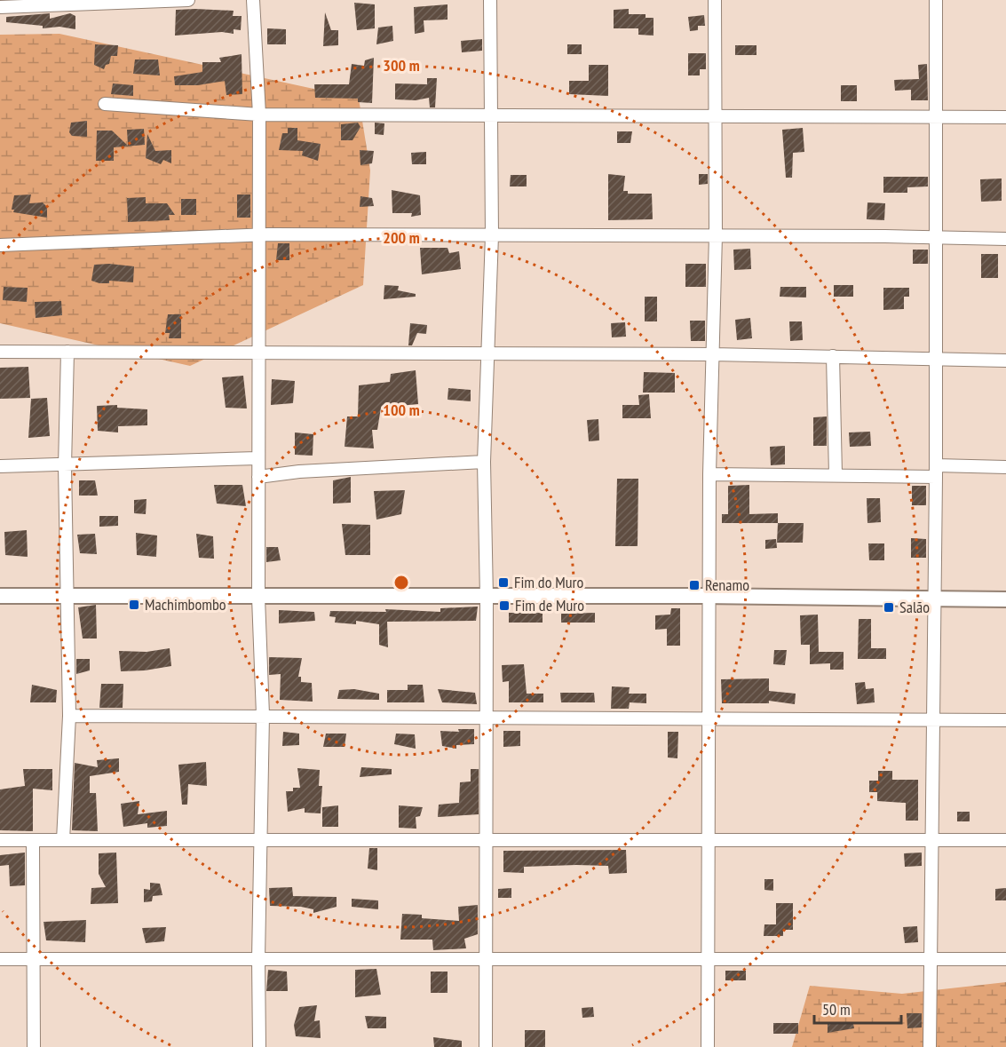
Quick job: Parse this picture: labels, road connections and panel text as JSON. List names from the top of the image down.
{
  "places": {
    "transit": [
      "Fim do Muro",
      "Renamo",
      "Machimbombo",
      "Fim de Muro",
      "Salão"
    ]
  },
  "scale_bar": "50 m",
  "rings": ["300 m", "200 m", "100 m"]
}
